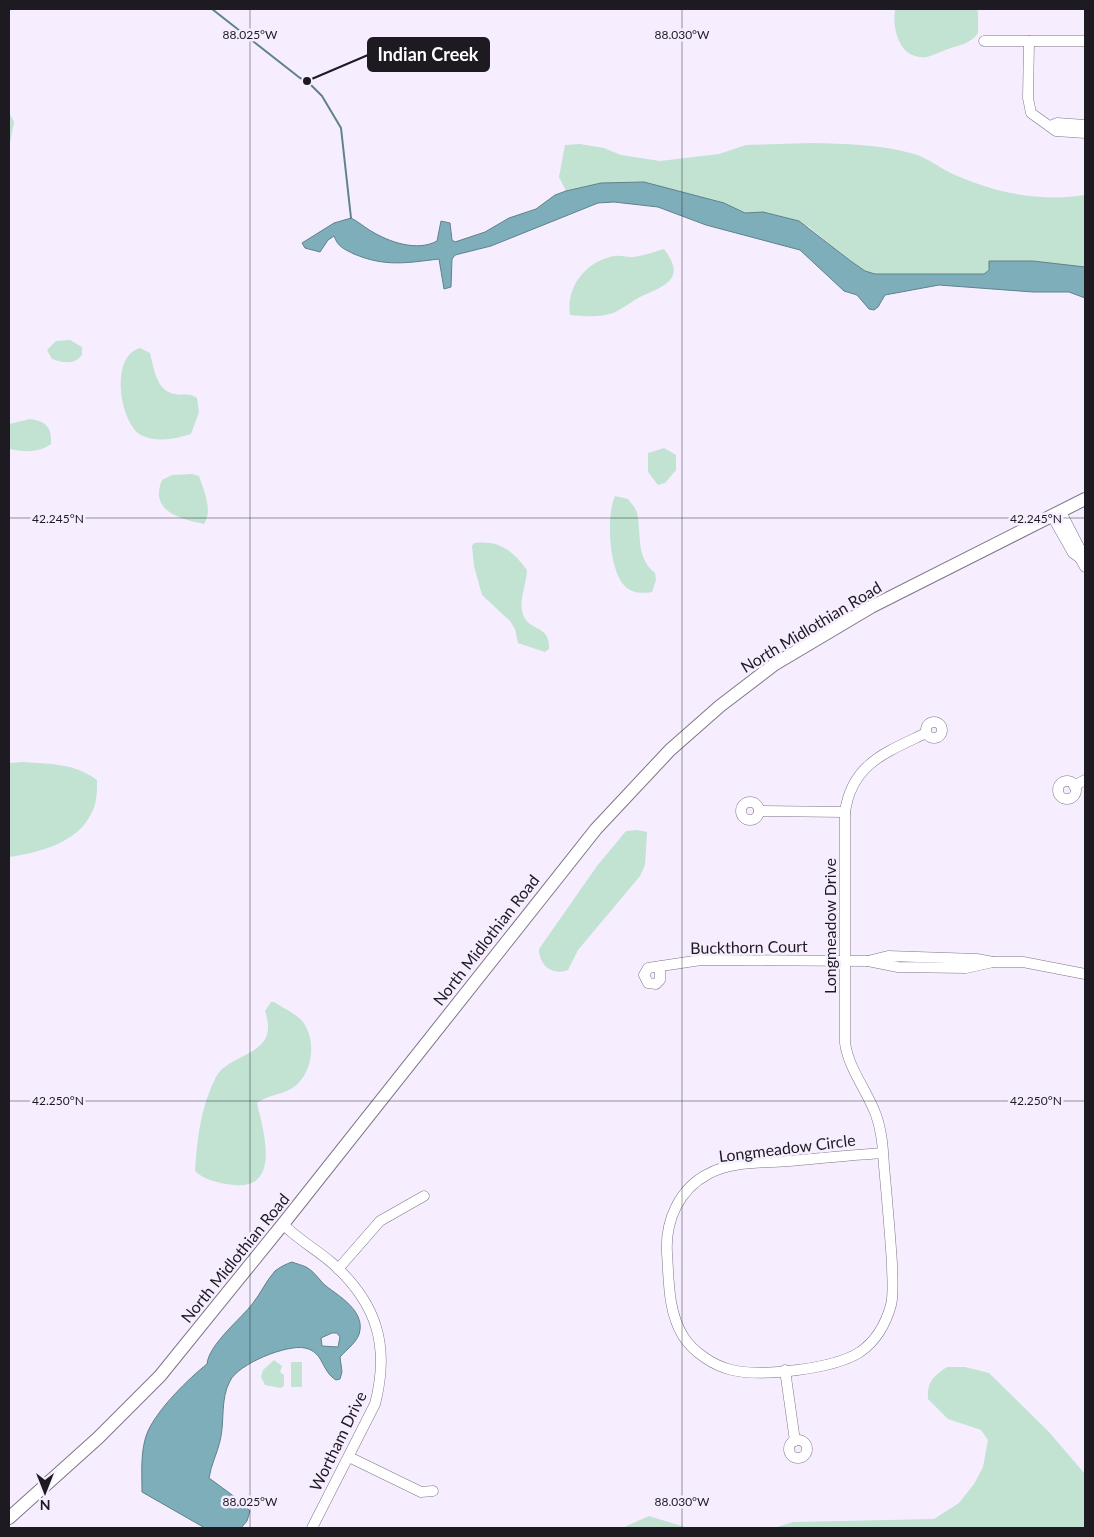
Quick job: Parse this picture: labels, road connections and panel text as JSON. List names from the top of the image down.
{
  "streets": {
    "main road": ["North Midlothian Road"],
    "street": [
      "Longmeadow Drive",
      "Buckthorn Court",
      "Longmeadow Circle",
      "Wortham Drive"
    ]
  },
  "crossings": [
    ["North Midlothian Road", "Wortham Drive"],
    ["Longmeadow Drive", "Buckthorn Court"],
    ["Longmeadow Drive", "Longmeadow Circle"]
  ],
  "places": ["Indian Creek"],
  "north": "bottom",
  "coordinates": [
    "88.025°W",
    "88.030°W",
    "42.245°N",
    "42.250°N"
  ]
}
